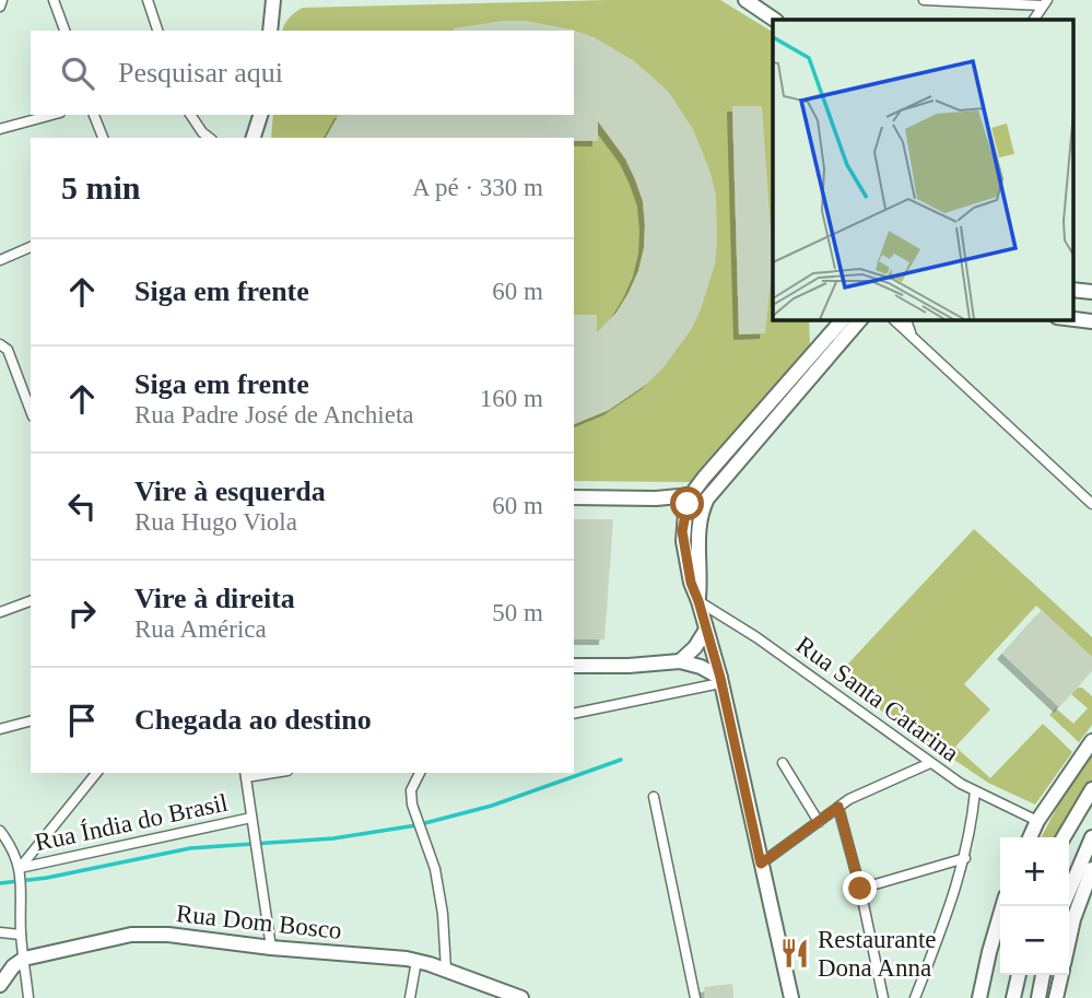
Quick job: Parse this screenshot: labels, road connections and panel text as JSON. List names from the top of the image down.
{
  "streets": {
    "street": ["Rua Santa Catarina", "Rua Índia do Brasil", "Rua Dom Bosco"]
  },
  "places": {
    "restaurant": ["Restaurante Dona Anna"]
  },
  "page": {
    "search": "Pesquisar aqui",
    "heading": ["5 min", "A pé · 330 m"],
    "list": [
      ["Siga em frente", "60 m"],
      ["Siga em frente", "Rua Padre José de Anchieta", "160 m"],
      ["Vire à esquerda", "Rua Hugo Viola", "60 m"],
      ["Vire à direita", "Rua América", "50 m"],
      "Chegada ao destino"
    ],
    "map_buttons": ["+", "−"]
  }
}
